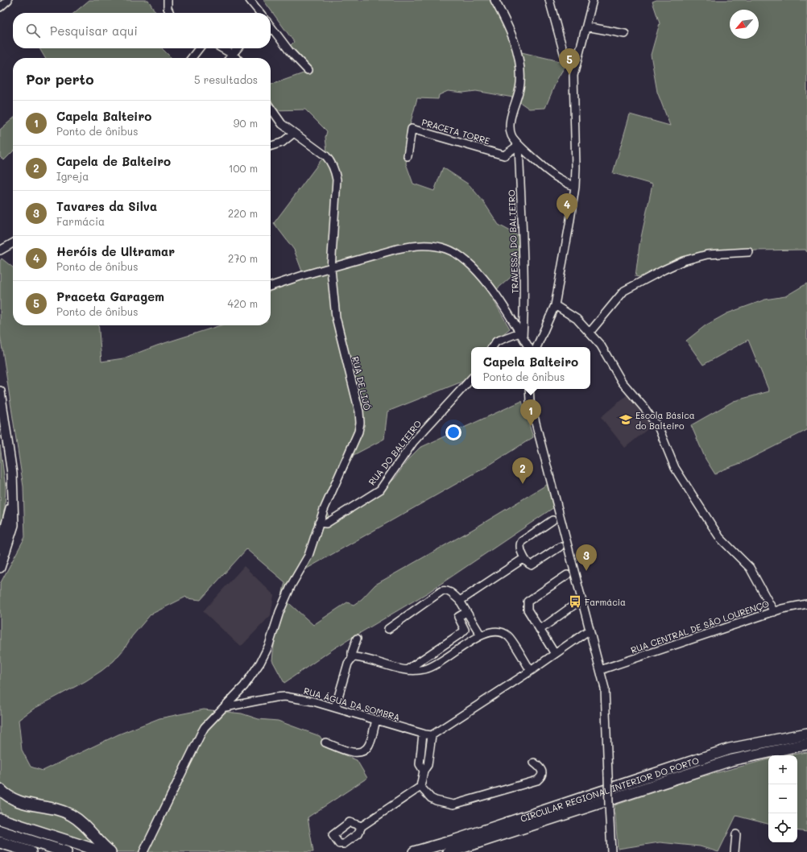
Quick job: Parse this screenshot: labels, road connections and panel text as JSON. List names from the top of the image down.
{
  "streets": {
    "highway": ["CIRCULAR REGIONAL INTERIOR DO PORTO"],
    "street": [
      "PRACETA TORRE",
      "TRAVESSA DO BALTEIRO",
      "RUA DE LIJÓ",
      "RUA DO BALTEIRO",
      "RUA CENTRAL DE SÃO LOURENÇO",
      "RUA ÁGUA DA SOMBRA"
    ]
  },
  "crossings": [
    ["PRACETA TORRE", "TRAVESSA DO BALTEIRO"],
    ["RUA DE LIJÓ", "RUA DO BALTEIRO"],
    ["RUA DE LIJÓ", "RUA ÁGUA DA SOMBRA"]
  ],
  "places": {
    "school or university": ["Escola Básica do Balteiro"],
    "bus stop": ["Farmácia"]
  },
  "north": "bottom left",
  "page": {
    "search": "Pesquisar aqui",
    "pins": [
      "5",
      "4",
      "1",
      "2",
      "3"
    ],
    "heading": ["Por perto", "5 resultados"],
    "list": [
      {
        "mark": "1",
        "name": "Capela Balteiro",
        "note": "Ponto de ônibus",
        "value": "90 m"
      },
      {
        "mark": "2",
        "name": "Capela de Balteiro",
        "note": "Igreja",
        "value": "100 m"
      },
      {
        "mark": "3",
        "name": "Tavares da Silva",
        "note": "Farmácia",
        "value": "220 m"
      },
      {
        "mark": "4",
        "name": "Heróis de Ultramar",
        "note": "Ponto de ônibus",
        "value": "270 m"
      },
      {
        "mark": "5",
        "name": "Praceta Garagem",
        "note": "Ponto de ônibus",
        "value": "420 m"
      }
    ],
    "popup": ["Capela Balteiro", "Ponto de ônibus"],
    "map_buttons": ["+", "−"]
  }
}
